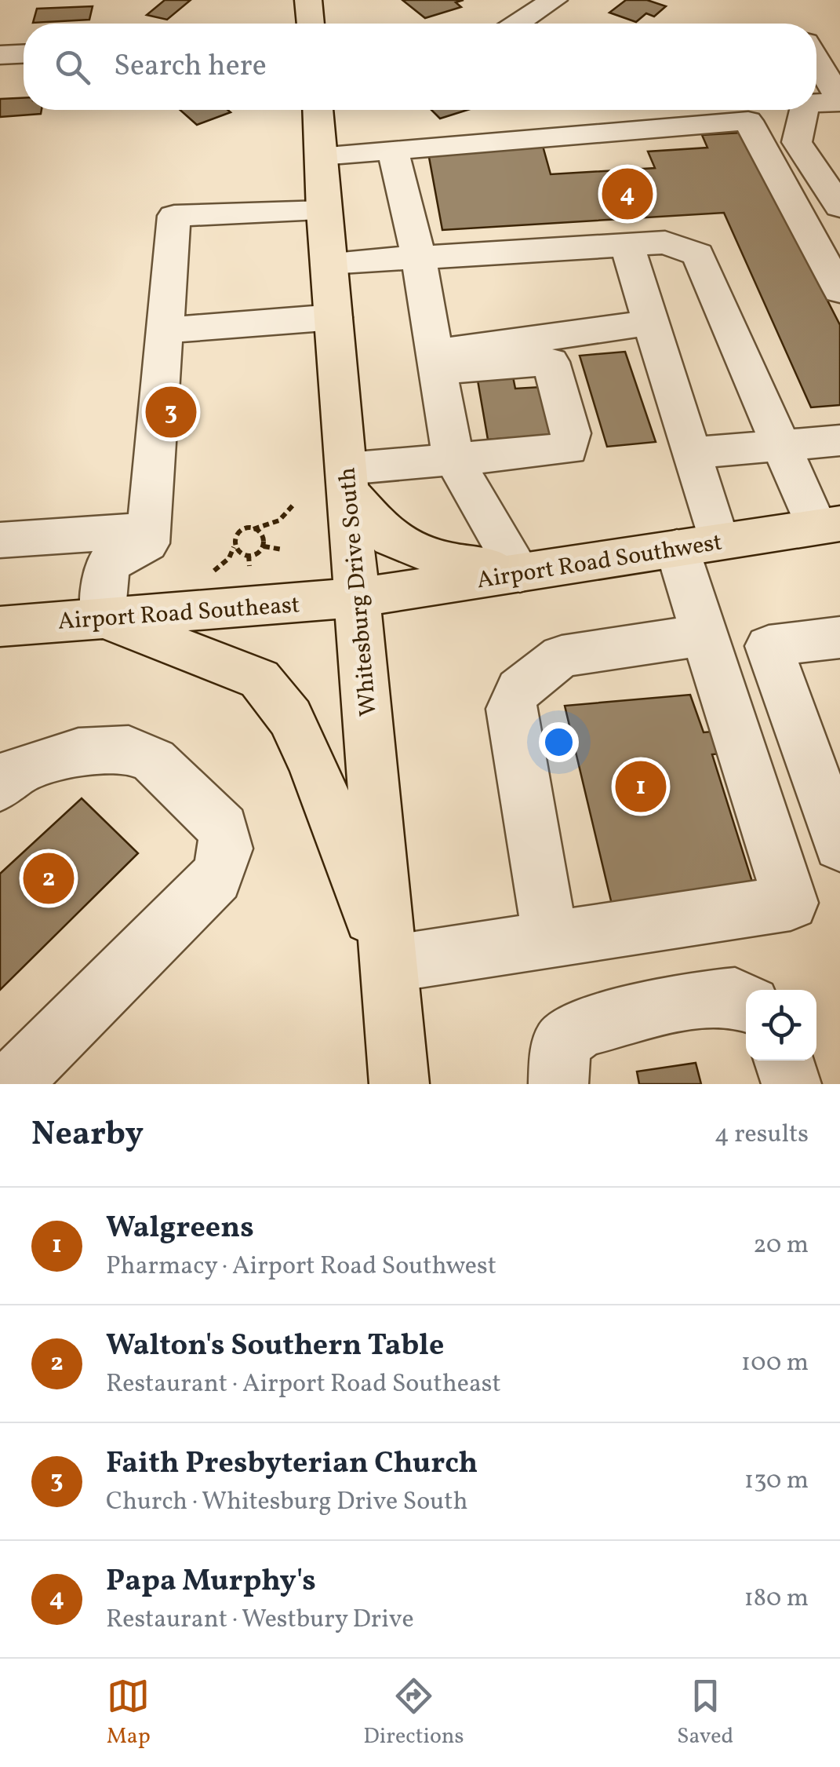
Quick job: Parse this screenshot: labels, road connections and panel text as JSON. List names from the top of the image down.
{
  "streets": {
    "main road": ["Airport Road Southwest", "Whitesburg Drive South", "Airport Road Southeast"]
  },
  "crossings": [
    ["Airport Road Southwest", "Whitesburg Drive South"],
    ["Airport Road Southwest", "Airport Road Southeast"],
    ["Whitesburg Drive South", "Airport Road Southeast"]
  ],
  "page": {
    "search": "Search here",
    "pins": [
      "4",
      "3",
      "1",
      "2"
    ],
    "heading": ["Nearby", "4 results"],
    "list": [
      {
        "mark": "1",
        "name": "Walgreens",
        "note": "Pharmacy · Airport Road Southwest",
        "value": "20 m"
      },
      {
        "mark": "2",
        "name": "Walton's Southern Table",
        "note": "Restaurant · Airport Road Southeast",
        "value": "100 m"
      },
      {
        "mark": "3",
        "name": "Faith Presbyterian Church",
        "note": "Church · Whitesburg Drive South",
        "value": "130 m"
      },
      {
        "mark": "4",
        "name": "Papa Murphy's",
        "note": "Restaurant · Westbury Drive",
        "value": "180 m"
      }
    ],
    "nav": ["Map", "Directions", "Saved"]
  }
}
